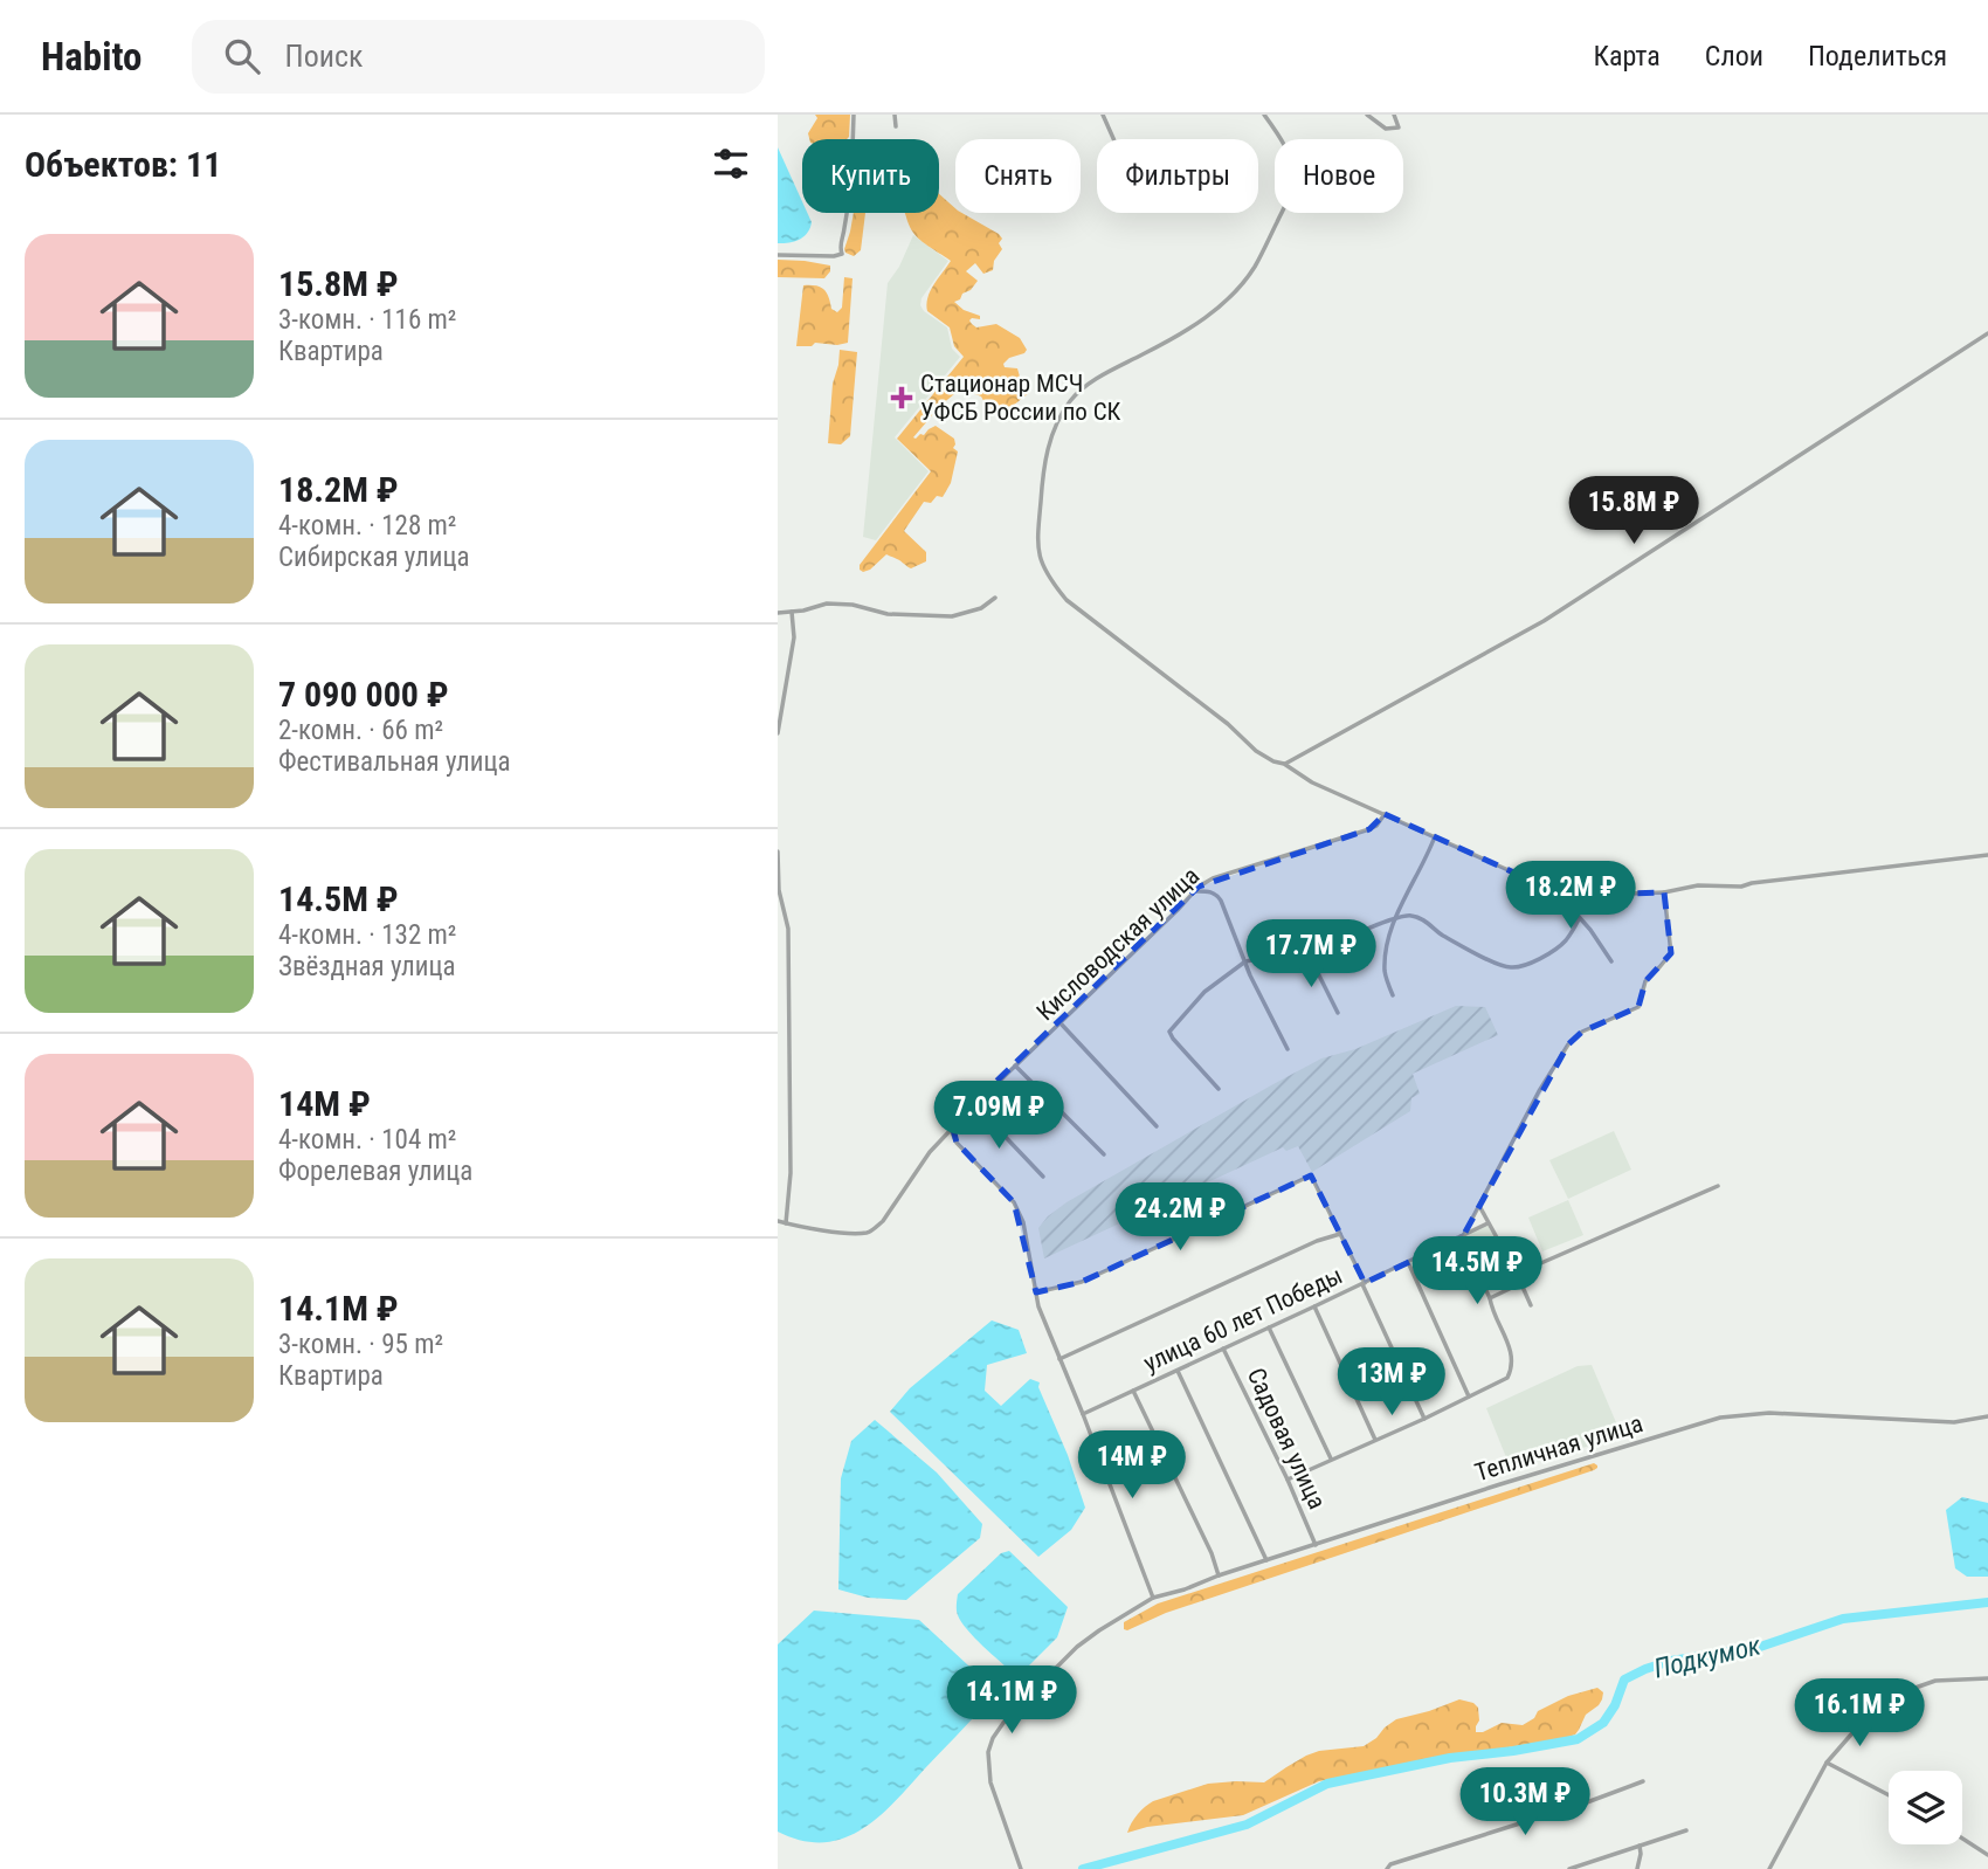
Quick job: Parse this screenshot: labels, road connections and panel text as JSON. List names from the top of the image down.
{
  "streets": {
    "street": [
      "Кисловодская улица",
      "улица 60 лет Победы",
      "Садовая улица",
      "Тепличная улица"
    ]
  },
  "crossings": [
    ["улица 60 лет Победы", "Садовая улица"],
    ["Садовая улица", "Тепличная улица"]
  ],
  "water": ["Подкумок"],
  "places": {
    "health": ["Стационар МСЧ УФСБ России по СК"]
  },
  "page": {
    "header": "Habito",
    "search": "Поиск",
    "nav": ["Карта", "Слои", "Поделиться"],
    "heading": "Объектов: 11",
    "chip": [
      "Купить",
      "Снять",
      "Фильтры",
      "Новое"
    ],
    "list": [
      {
        "name": "15.8M ₽",
        "note": "3-комн. · 116 m² · Квартира"
      },
      {
        "name": "18.2M ₽",
        "note": "4-комн. · 128 m² · Сибирская улица"
      },
      {
        "name": "7 090 000 ₽",
        "note": "2-комн. · 66 m² · Фестивальная улица"
      },
      {
        "name": "14.5M ₽",
        "note": "4-комн. · 132 m² · Звёздная улица"
      },
      {
        "name": "14M ₽",
        "note": "4-комн. · 104 m² · Форелевая улица"
      },
      {
        "name": "14.1M ₽",
        "note": "3-комн. · 95 m² · Квартира"
      }
    ],
    "price": [
      "15.8M ₽",
      "18.2M ₽",
      "17.7M ₽",
      "7.09M ₽",
      "24.2M ₽",
      "14.5M ₽",
      "13M ₽",
      "14M ₽",
      "14.1M ₽",
      "16.1M ₽",
      "10.3M ₽"
    ]
  }
}
